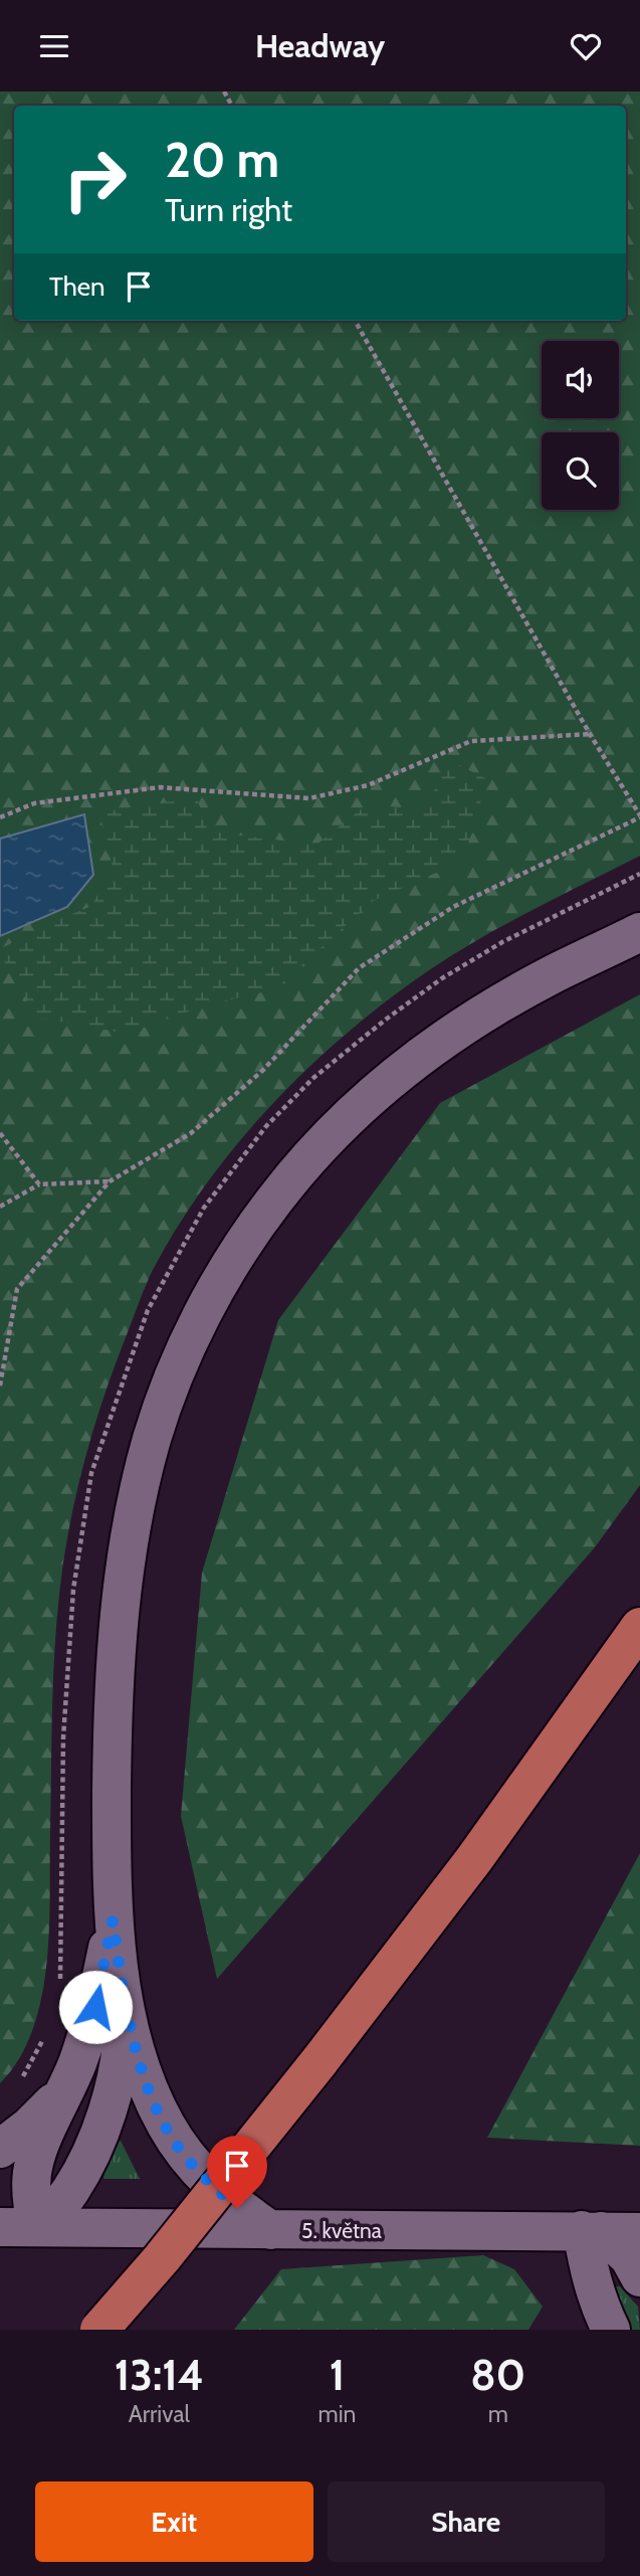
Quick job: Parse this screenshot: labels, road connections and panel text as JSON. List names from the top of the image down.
{
  "streets": {
    "street": ["5. května"]
  },
  "page": {
    "header": "Headway",
    "turn": ["20 m", "Turn right"],
    "then": "Then",
    "eta": [
      "13:14",
      "Arrival",
      "1",
      "min",
      "80",
      "m"
    ],
    "buttons": ["Exit", "Share"]
  }
}
